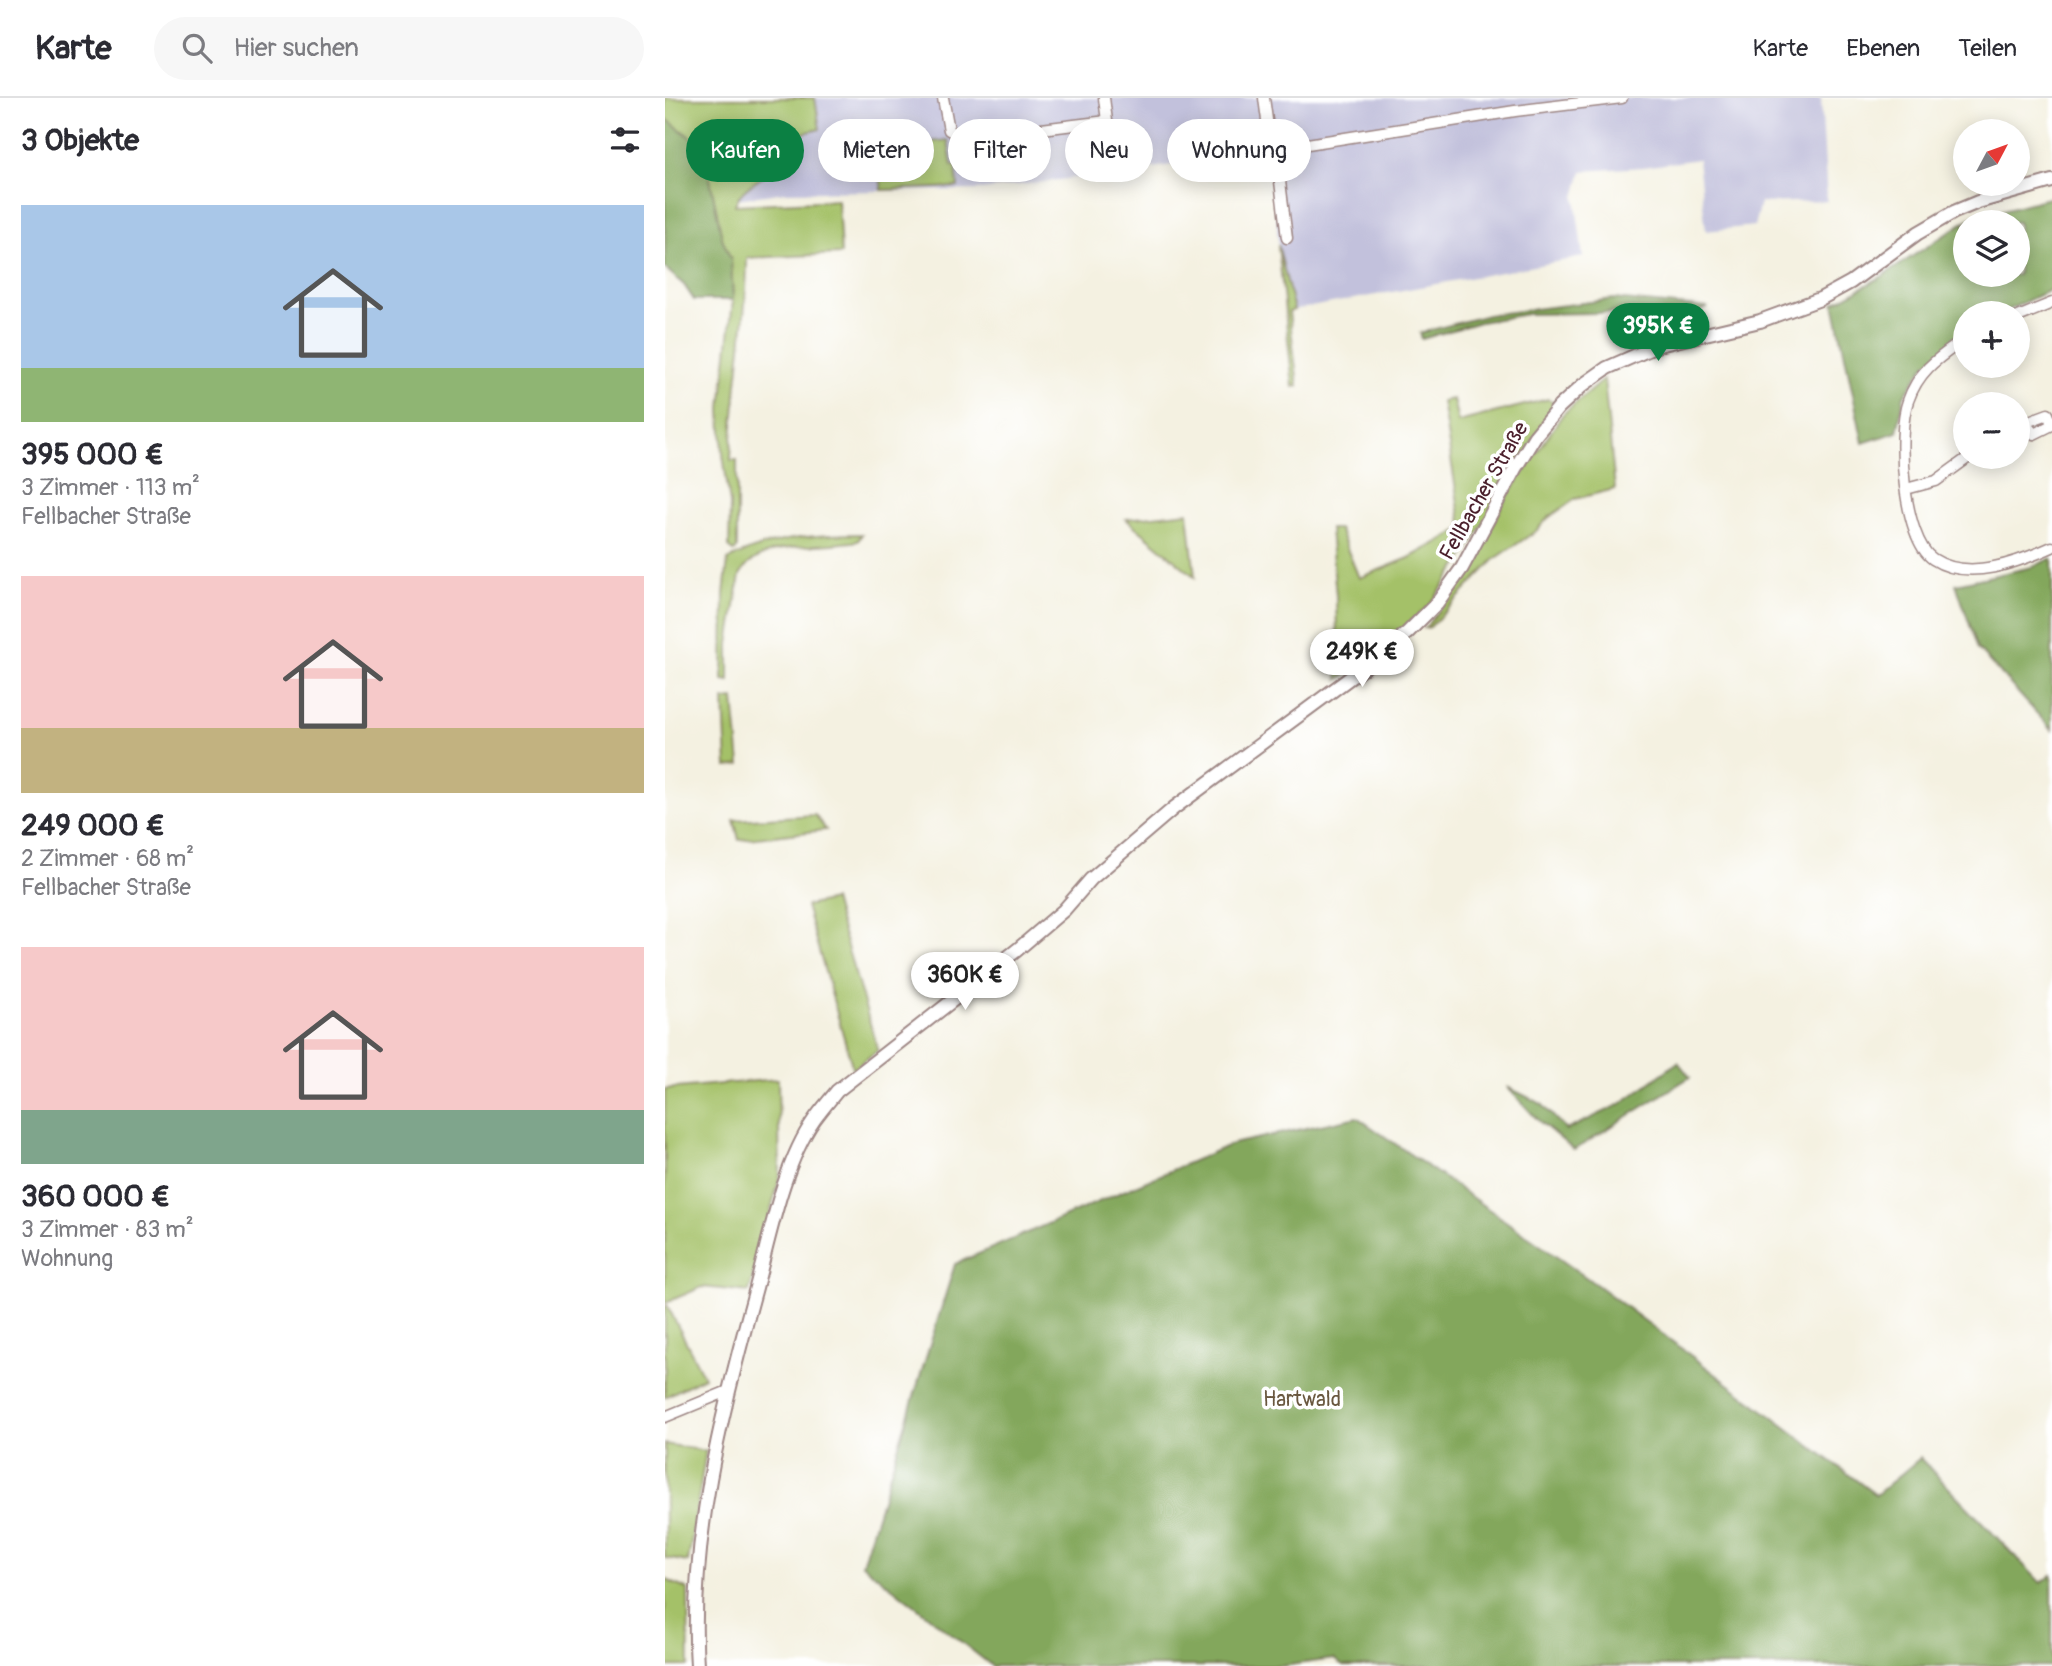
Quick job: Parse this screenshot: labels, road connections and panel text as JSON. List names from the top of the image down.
{
  "streets": {
    "main road": ["Fellbacher Straße"]
  },
  "parks": ["Hartwald"],
  "north": "top right",
  "page": {
    "header": "Karte",
    "search": "Hier suchen",
    "nav": ["Karte", "Ebenen", "Teilen"],
    "heading": "3 Objekte",
    "map_buttons": ["+", "−"],
    "chip": [
      "Kaufen",
      "Mieten",
      "Filter",
      "Neu",
      "Wohnung"
    ],
    "list": [
      {
        "name": "395 000 €",
        "note": "3 Zimmer · 113 m² · Fellbacher Straße"
      },
      {
        "name": "249 000 €",
        "note": "2 Zimmer · 68 m² · Fellbacher Straße"
      },
      {
        "name": "360 000 €",
        "note": "3 Zimmer · 83 m² · Wohnung"
      }
    ],
    "price": ["395K €", "249K €", "360K €"]
  }
}
